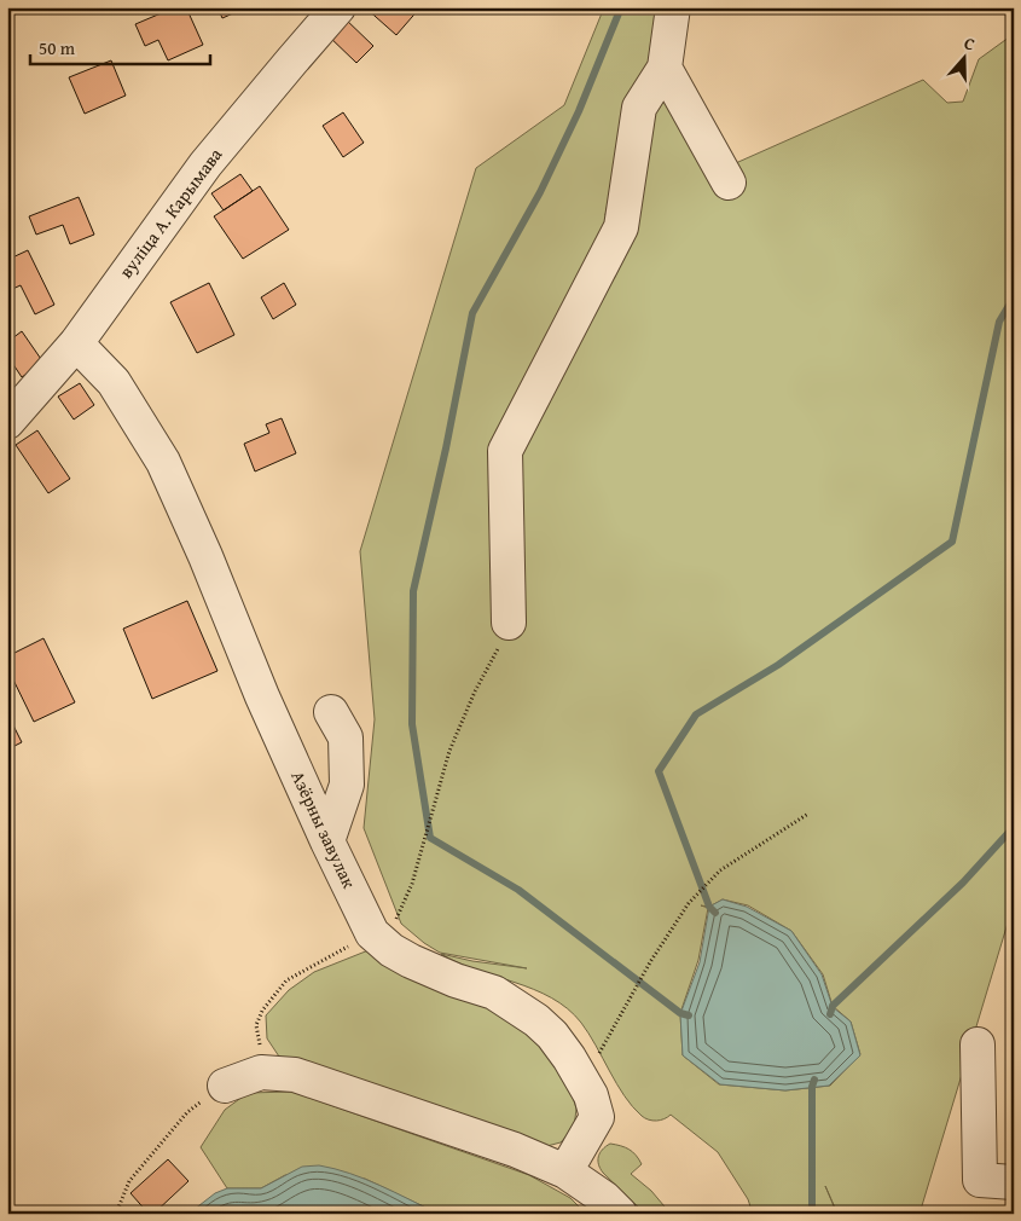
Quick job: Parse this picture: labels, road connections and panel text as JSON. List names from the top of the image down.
{
  "streets": {
    "street": ["вуліца А. Карымава", "Азёрны завулак"]
  },
  "crossings": [
    ["вуліца А. Карымава", "Азёрны завулак"]
  ],
  "scale_bar": "50 m",
  "north": "top"
}
